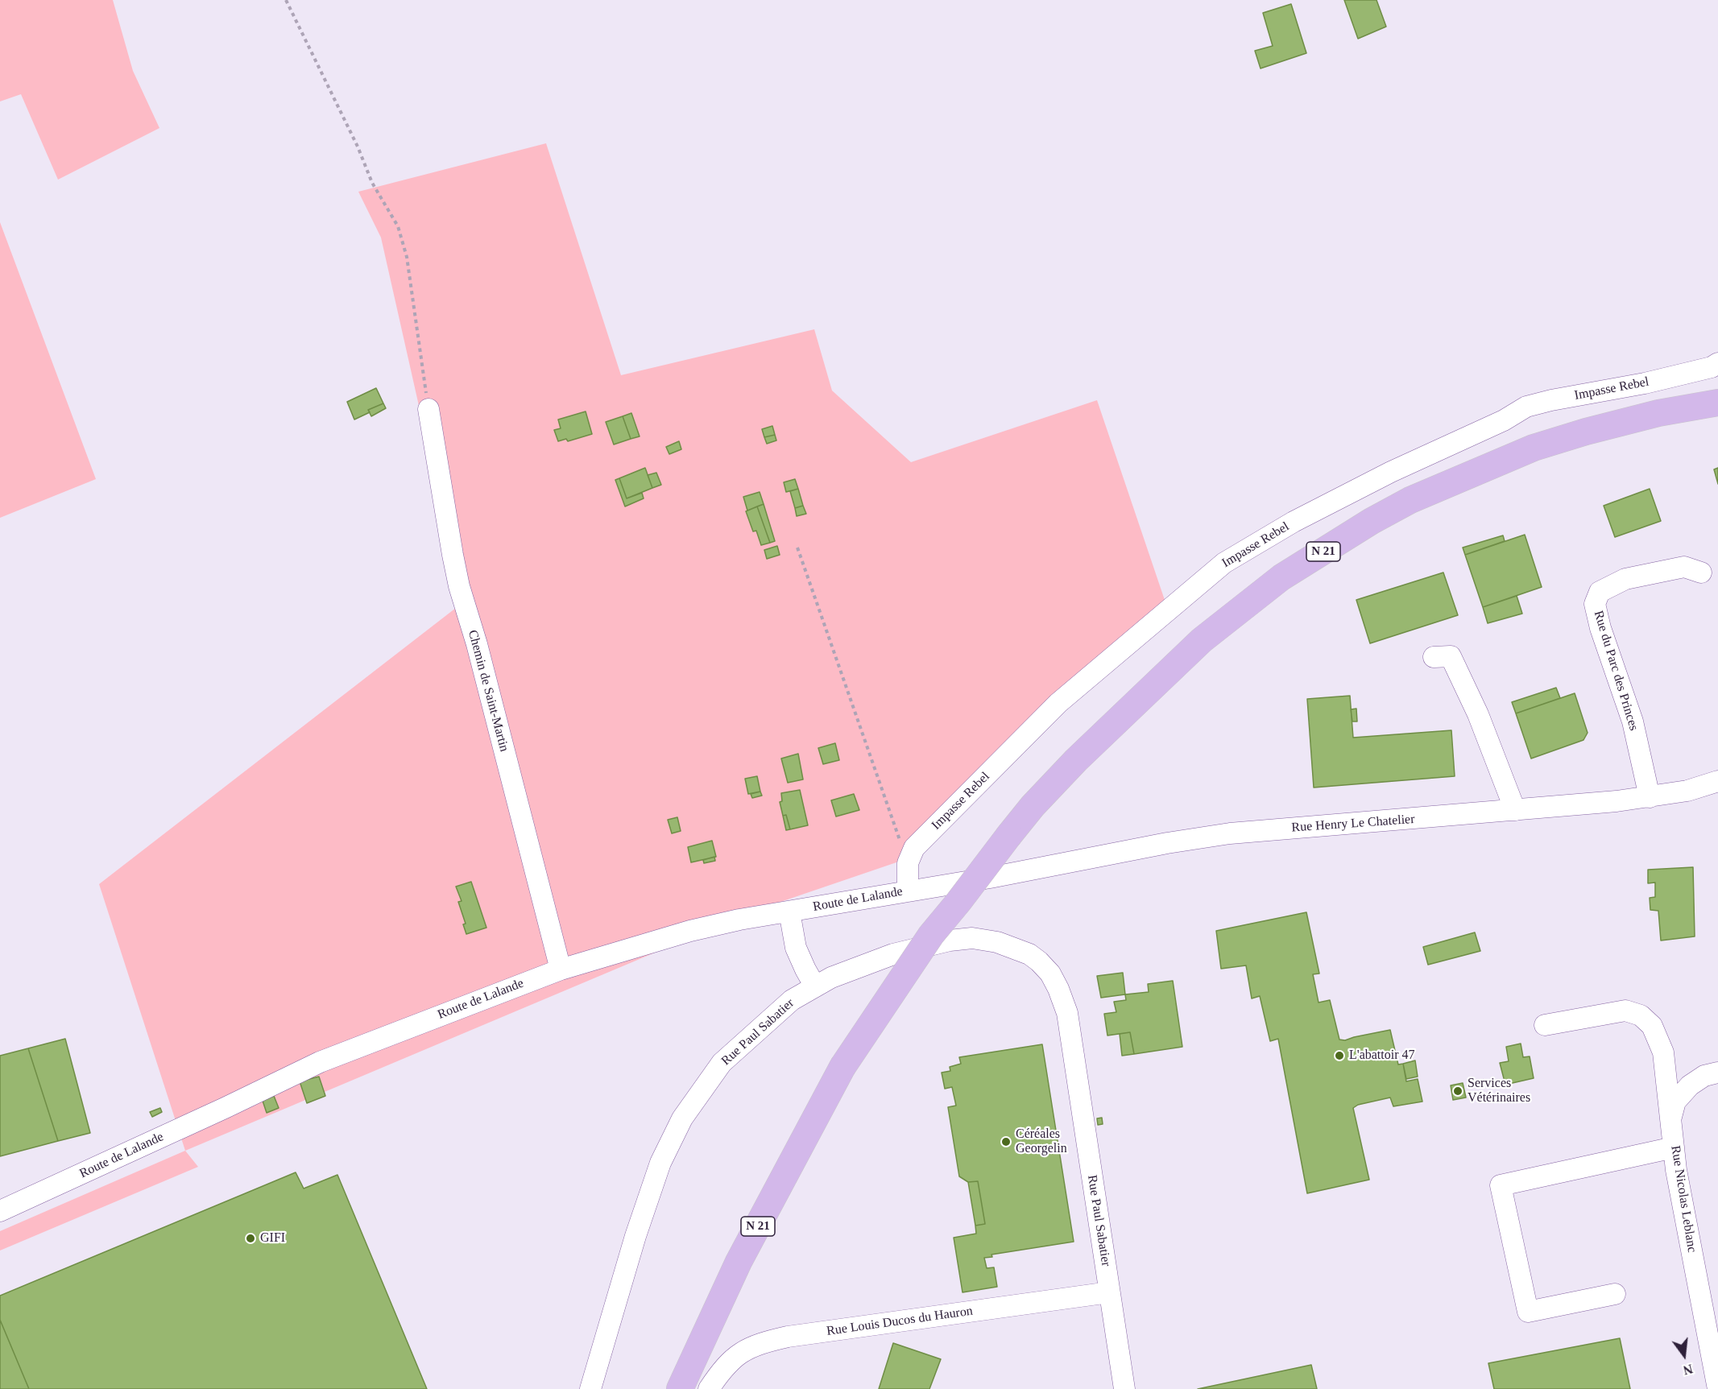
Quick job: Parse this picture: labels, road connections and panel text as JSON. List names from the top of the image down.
{
  "streets": {
    "main road": ["N 21"],
    "street": [
      "Impasse Rebel",
      "Rue du Parc des Princes",
      "Chemin de Saint-Martin",
      "Rue Henry Le Chatelier",
      "Route de Lalande",
      "Rue Paul Sabatier",
      "Rue Nicolas Leblanc",
      "Rue Louis Ducos du Hauron"
    ]
  },
  "crossings": [
    ["Impasse Rebel", "Route de Lalande"],
    ["Rue du Parc des Princes", "Rue Henry Le Chatelier"],
    ["Chemin de Saint-Martin", "Route de Lalande"],
    ["Rue Henry Le Chatelier", "Route de Lalande"],
    ["Rue Paul Sabatier", "Rue Louis Ducos du Hauron"]
  ],
  "places": [
    "L'abattoir 47",
    "Services Vétérinaires",
    "Céréales Georgelin",
    "GIFI"
  ],
  "north": "bottom"
}
